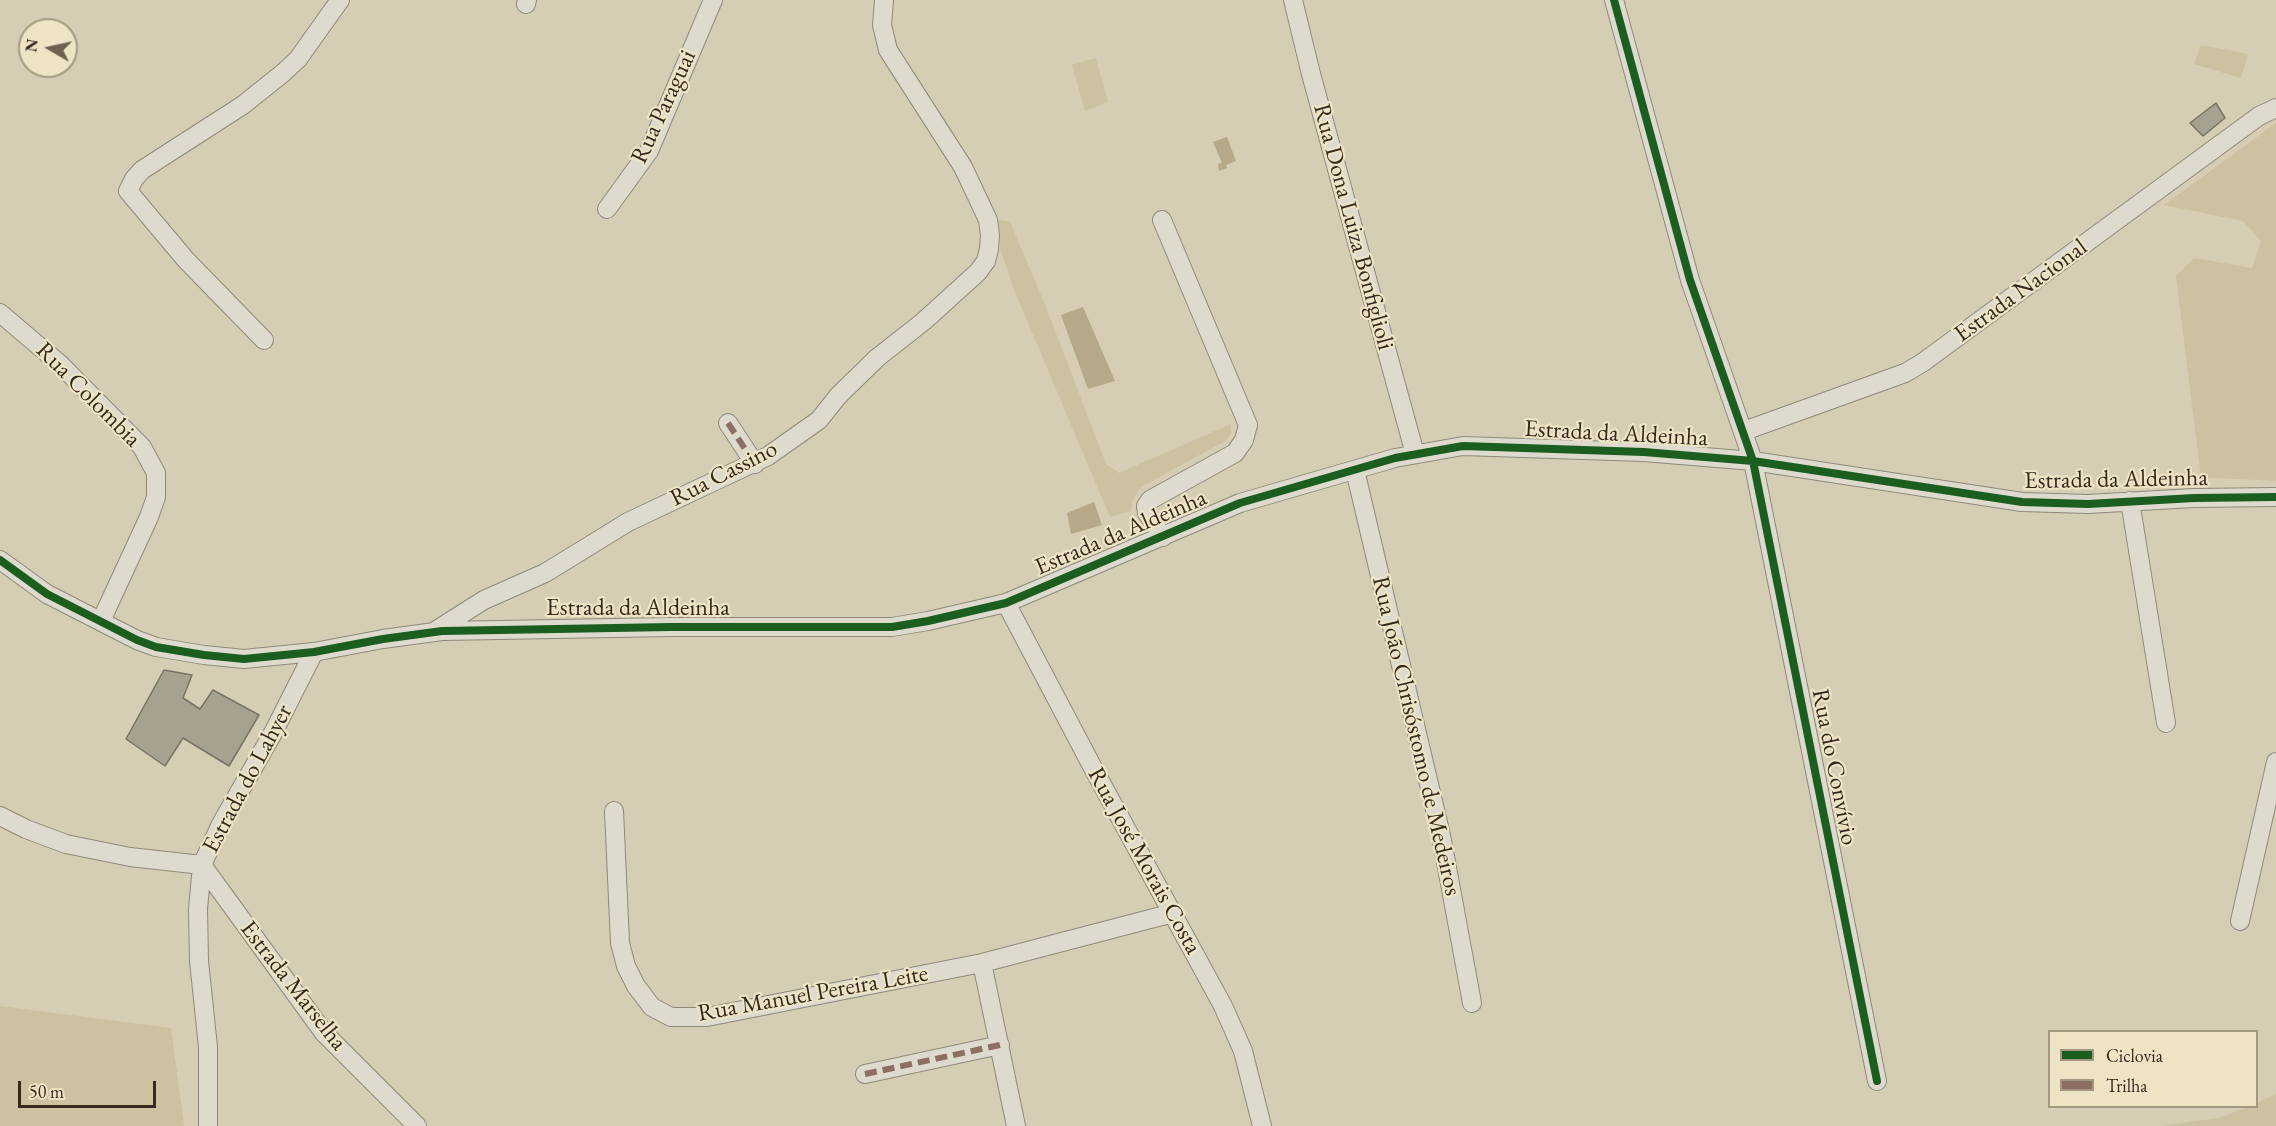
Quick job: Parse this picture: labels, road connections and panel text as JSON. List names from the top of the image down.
{
  "streets": {
    "street": [
      "Rua Paraguai",
      "Rua Dona Luiza Bonfiglioli",
      "Estrada Nacional",
      "Rua Colombia",
      "Estrada da Aldeinha",
      "Rua Cassino",
      "Rua João Chrisóstomo de Medeiros",
      "Rua do Convívio",
      "Estrada do Lahyer",
      "Rua José Morais Costa",
      "Estrada Marselha",
      "Rua Manuel Pereira Leite"
    ]
  },
  "crossings": [
    ["Rua Dona Luiza Bonfiglioli", "Estrada da Aldeinha"],
    ["Estrada Nacional", "Rua do Convívio"],
    ["Rua Colombia", "Estrada da Aldeinha"],
    ["Estrada da Aldeinha", "Rua Cassino"],
    ["Estrada da Aldeinha", "Rua João Chrisóstomo de Medeiros"],
    ["Estrada da Aldeinha", "Rua do Convívio"],
    ["Estrada da Aldeinha", "Estrada do Lahyer"],
    ["Estrada da Aldeinha", "Rua José Morais Costa"],
    ["Estrada do Lahyer", "Estrada Marselha"],
    ["Rua José Morais Costa", "Rua Manuel Pereira Leite"]
  ],
  "legend": ["Ciclovia", "Trilha"],
  "scale_bar": "50 m",
  "north": "left"
}
